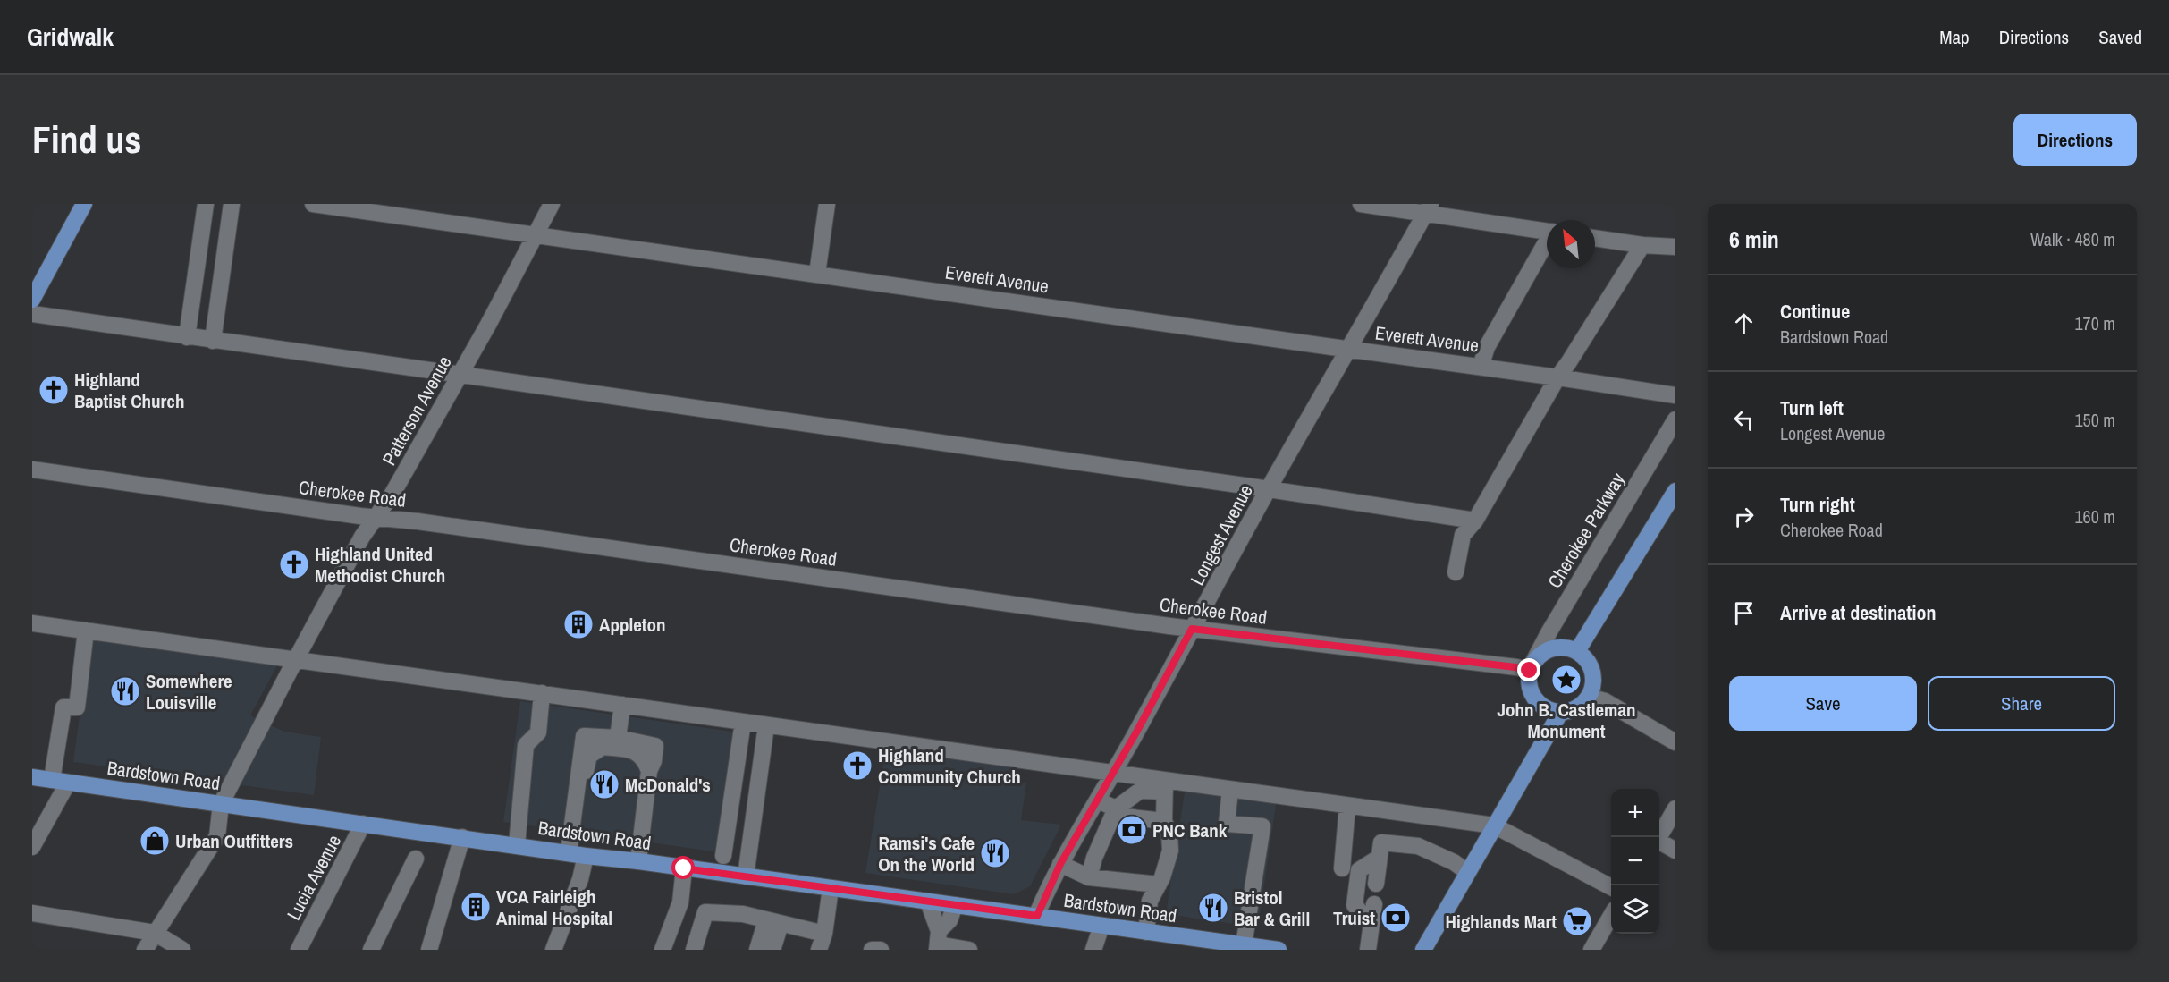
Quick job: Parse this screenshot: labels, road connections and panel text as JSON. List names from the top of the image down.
{
  "streets": {
    "main road": ["Bardstown Road"],
    "street": [
      "Everett Avenue",
      "Patterson Avenue",
      "Cherokee Road",
      "Cherokee Parkway",
      "Longest Avenue",
      "Lucia Avenue"
    ]
  },
  "crossings": [
    ["Everett Avenue", "Patterson Avenue"],
    ["Everett Avenue", "Longest Avenue"],
    ["Patterson Avenue", "Cherokee Road"],
    ["Patterson Avenue", "Bardstown Road"],
    ["Cherokee Road", "Cherokee Parkway"],
    ["Cherokee Road", "Longest Avenue"],
    ["Longest Avenue", "Bardstown Road"],
    ["Bardstown Road", "Lucia Avenue"]
  ],
  "places": {
    "church": ["Highland Baptist Church", "Highland United Methodist Church", "Highland Community Church"],
    "building": ["Appleton", "VCA Fairleigh Animal Hospital"],
    "place": ["John B. Castleman Monument"],
    "restaurant": [
      "Somewhere Louisville",
      "McDonald's",
      "Ramsi's Cafe On the World",
      "Bristol Bar & Grill"
    ],
    "bank": ["PNC Bank", "Truist"],
    "shop": ["Urban Outfitters"],
    "supermarket": ["Highlands Mart"]
  },
  "north": "top left",
  "page": {
    "header": "Gridwalk",
    "nav": ["Map", "Directions", "Saved"],
    "buttons": [
      "Directions",
      ["Save", "Share"]
    ],
    "title": "Find us",
    "heading": ["6 min", "Walk · 480 m"],
    "list": [
      ["Continue", "Bardstown Road", "170 m"],
      ["Turn left", "Longest Avenue", "150 m"],
      ["Turn right", "Cherokee Road", "160 m"],
      "Arrive at destination"
    ],
    "map_buttons": ["+", "−"]
  }
}
